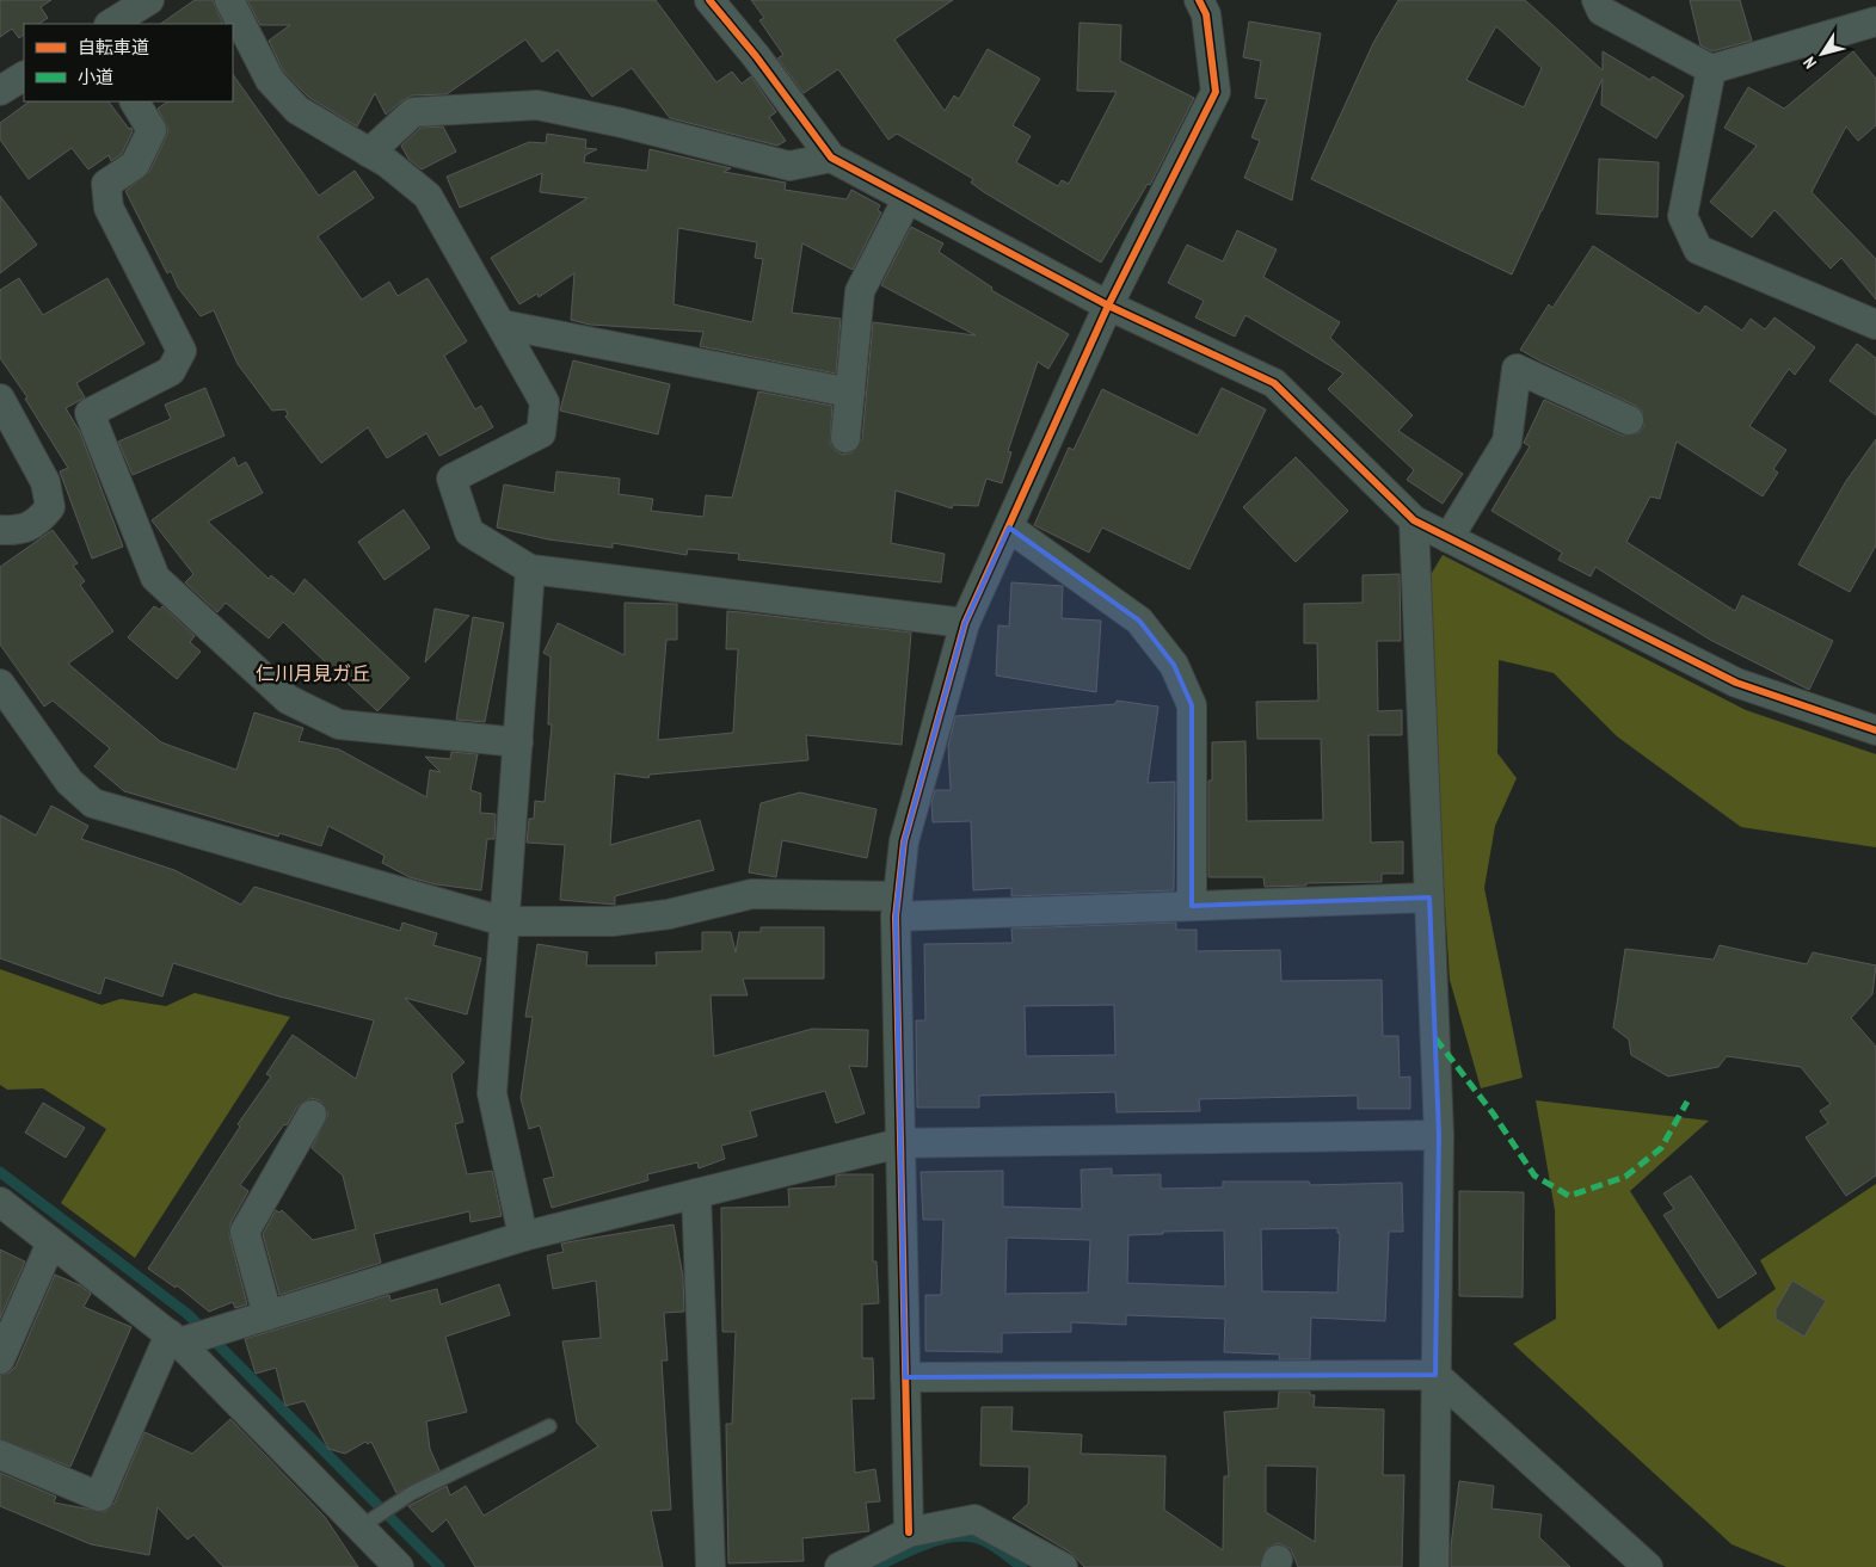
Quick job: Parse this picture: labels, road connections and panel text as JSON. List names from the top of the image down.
{
  "districts": ["仁川月見ガ丘"],
  "legend": ["自転車道", "小道"],
  "north": "bottom left"
}
